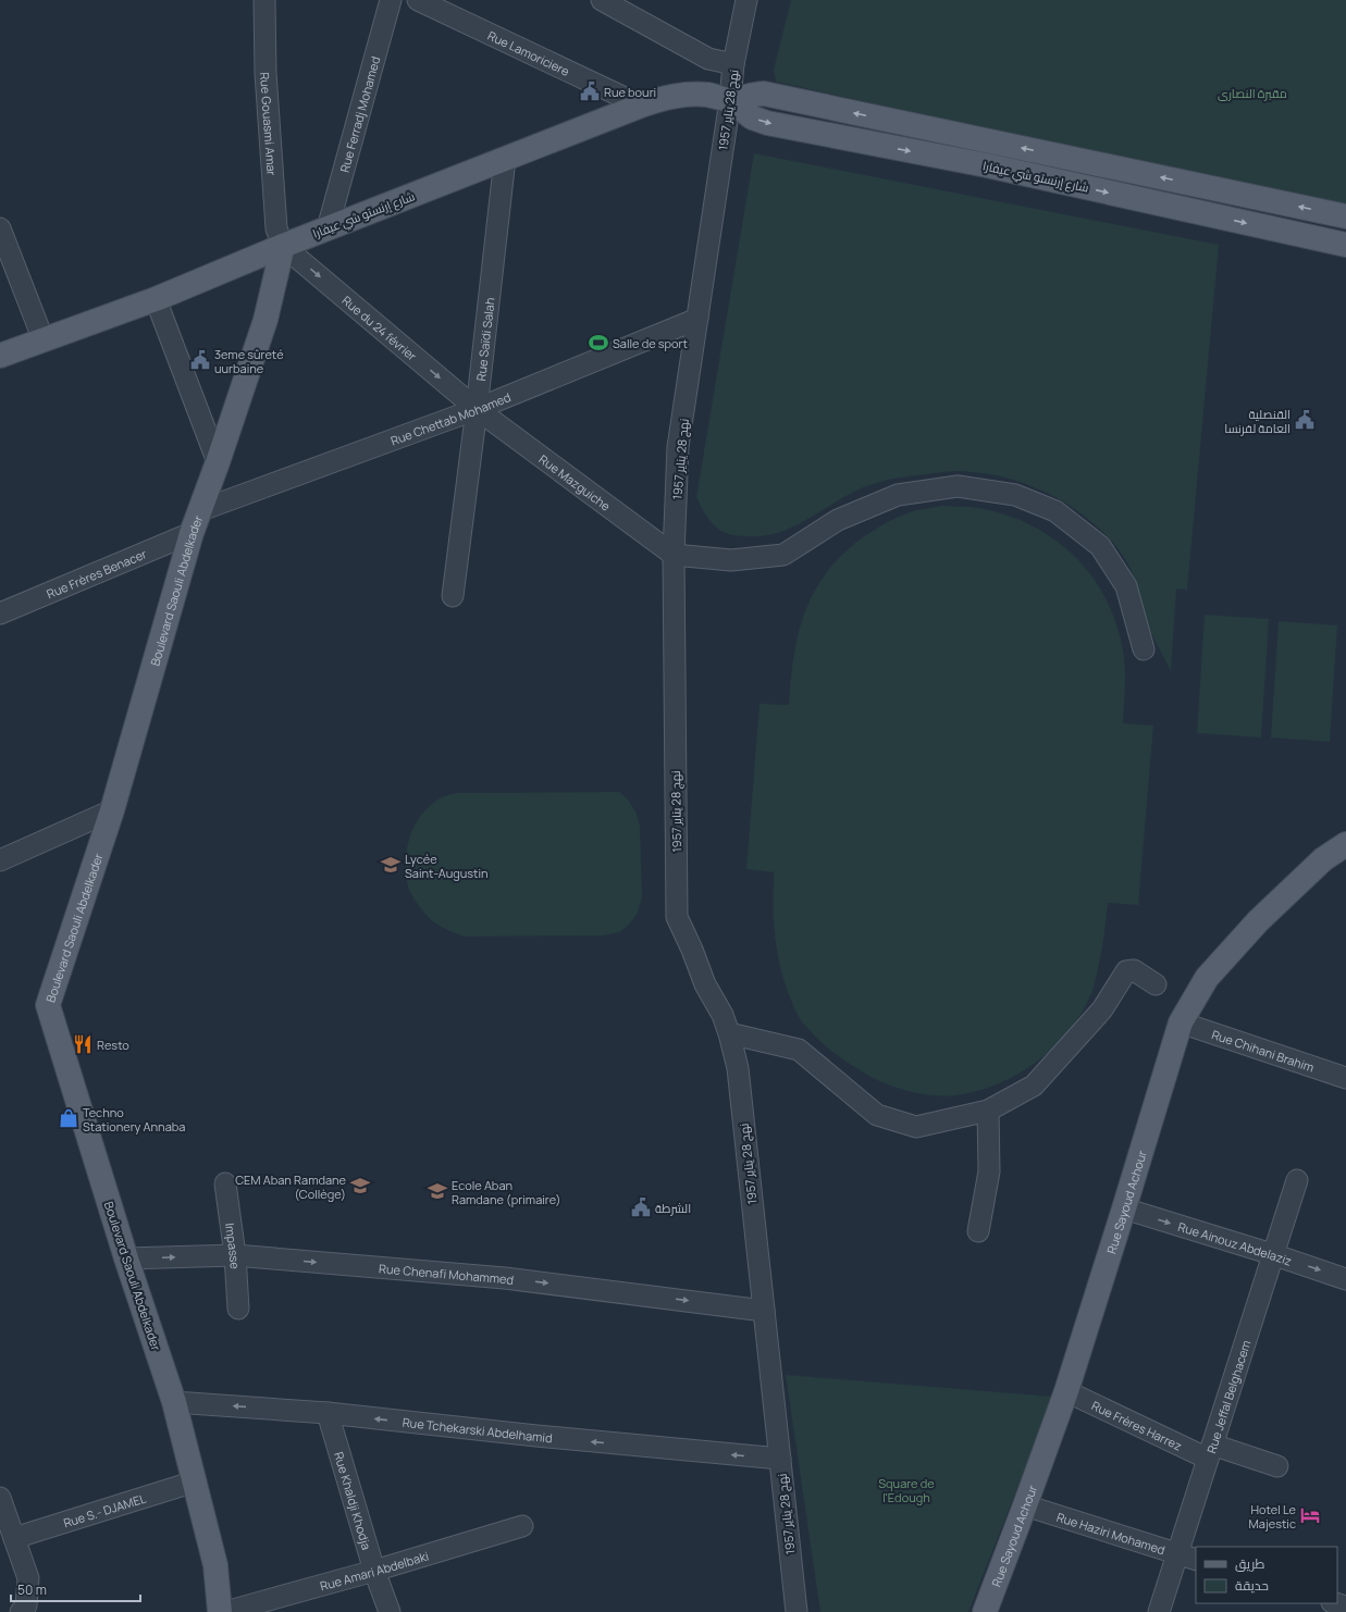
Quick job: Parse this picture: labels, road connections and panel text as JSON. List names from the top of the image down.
{
  "streets": {
    "main road": ["شارع إرنستو شي عيفارا", "Boulevard Saouli Abdelkader", "Rue Sayoud Achour"],
    "street": [
      "Rue Lamoriciere",
      "نهج 28 يناير 1957",
      "Rue Ferradj Mohamed",
      "Rue Gouasmi Amar",
      "Rue du 24 février",
      "Rue Saïdi Salah",
      "Rue Chettab Mohamed",
      "Rue Mazguiche",
      "Rue Frères Benacer",
      "Rue Chihani Brahim",
      "Rue Ainouz Abdelaziz",
      "Impasse",
      "Rue Chenafi Mohammed",
      "Rue Jeffal Belghacem",
      "Rue Frères Harrez",
      "Rue Tchekarski Abdelhamid",
      "Rue Khaldji Khodja",
      "Rue S.- DJAMEL",
      "Rue Haziri Mohamed",
      "Rue Amari Abdelbaki"
    ]
  },
  "crossings": [
    ["Rue Lamoriciere", "شارع إرنستو شي عيفارا"],
    ["نهج 28 يناير 1957", "شارع إرنستو شي عيفارا"],
    ["نهج 28 يناير 1957", "Rue Chettab Mohamed"],
    ["نهج 28 يناير 1957", "Rue Mazguiche"],
    ["نهج 28 يناير 1957", "Rue Chenafi Mohammed"],
    ["نهج 28 يناير 1957", "Rue Tchekarski Abdelhamid"],
    ["Rue Ferradj Mohamed", "شارع إرنستو شي عيفارا"],
    ["Rue Gouasmi Amar", "شارع إرنستو شي عيفارا"],
    ["Rue Gouasmi Amar", "Rue du 24 février"],
    ["Rue Gouasmi Amar", "Boulevard Saouli Abdelkader"],
    ["شارع إرنستو شي عيفارا", "Rue du 24 février"],
    ["شارع إرنستو شي عيفارا", "Rue Saïdi Salah"],
    ["شارع إرنستو شي عيفارا", "Boulevard Saouli Abdelkader"],
    ["Rue du 24 février", "Rue Saïdi Salah"],
    ["Rue du 24 février", "Rue Chettab Mohamed"],
    ["Rue du 24 février", "Rue Mazguiche"],
    ["Rue du 24 février", "Boulevard Saouli Abdelkader"],
    ["Rue Saïdi Salah", "Rue Chettab Mohamed"],
    ["Rue Saïdi Salah", "Rue Mazguiche"],
    ["Rue Chettab Mohamed", "Rue Mazguiche"],
    ["Rue Chettab Mohamed", "Boulevard Saouli Abdelkader"],
    ["Rue Frères Benacer", "Boulevard Saouli Abdelkader"],
    ["Boulevard Saouli Abdelkader", "Rue Chenafi Mohammed"],
    ["Boulevard Saouli Abdelkader", "Rue Tchekarski Abdelhamid"],
    ["Boulevard Saouli Abdelkader", "Rue S.- DJAMEL"],
    ["Rue Chihani Brahim", "Rue Sayoud Achour"],
    ["Rue Sayoud Achour", "Rue Ainouz Abdelaziz"],
    ["Rue Sayoud Achour", "Rue Frères Harrez"],
    ["Rue Sayoud Achour", "Rue Haziri Mohamed"],
    ["Rue Ainouz Abdelaziz", "Rue Jeffal Belghacem"],
    ["Impasse", "Rue Chenafi Mohammed"],
    ["Rue Jeffal Belghacem", "Rue Frères Harrez"],
    ["Rue Jeffal Belghacem", "Rue Haziri Mohamed"],
    ["Rue Tchekarski Abdelhamid", "Rue Khaldji Khodja"],
    ["Rue Khaldji Khodja", "Rue Amari Abdelbaki"]
  ],
  "one_way": [
    "Rue du 24 février",
    "Rue Ainouz Abdelaziz",
    "Rue Chenafi Mohammed",
    "Rue Tchekarski Abdelhamid"
  ],
  "parks": ["مقبرة النصارى", "Square de l'Edough"],
  "places": {
    "public building": [
      "Rue bouri",
      "3eme sûreté uurbaine",
      "القنصلية العامة لفرنسا",
      "الشرطة"
    ],
    "sports": ["Salle de sport"],
    "school or university": ["Lycée Saint-Augustin", "CEM Aban Ramdane (Collège)", "Ecole Aban Ramdane (primaire)"],
    "restaurant": ["Resto"],
    "shop": ["Techno Stationery Annaba"],
    "hotel": ["Hotel Le Majestic"]
  },
  "legend": ["طريق", "حديقة"],
  "scale_bar": "50 m"
}
